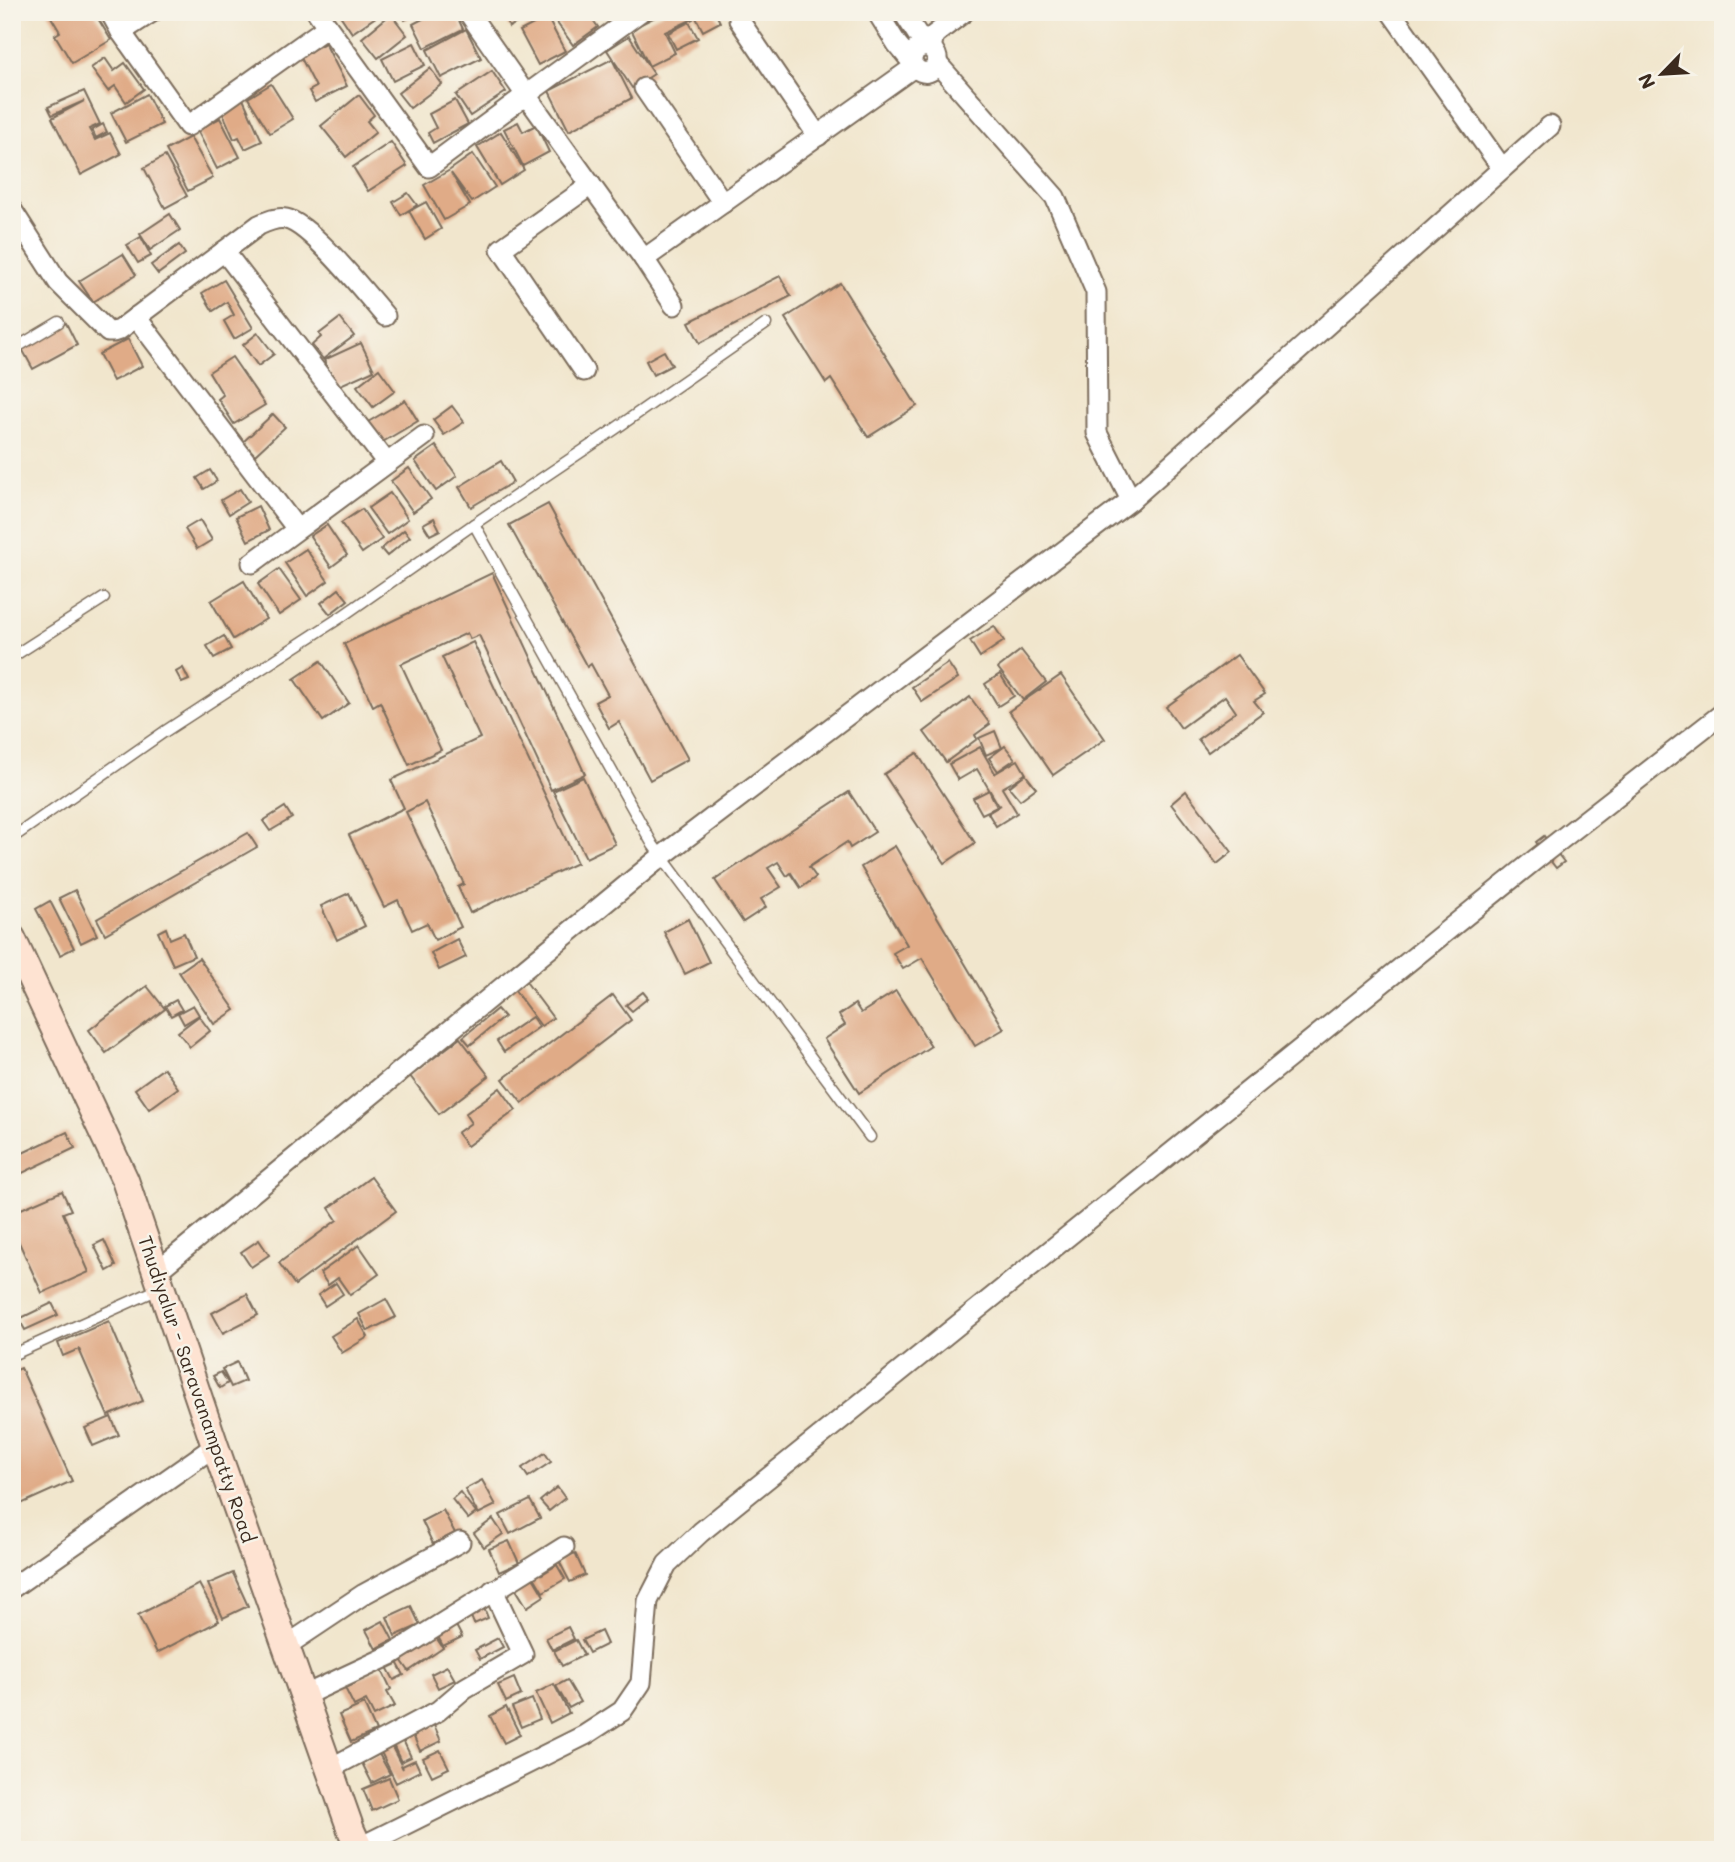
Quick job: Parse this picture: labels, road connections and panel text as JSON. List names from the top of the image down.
{
  "streets": {
    "main road": ["Thudiyalur - Saravanampatty Road"]
  },
  "north": "bottom left"
}
